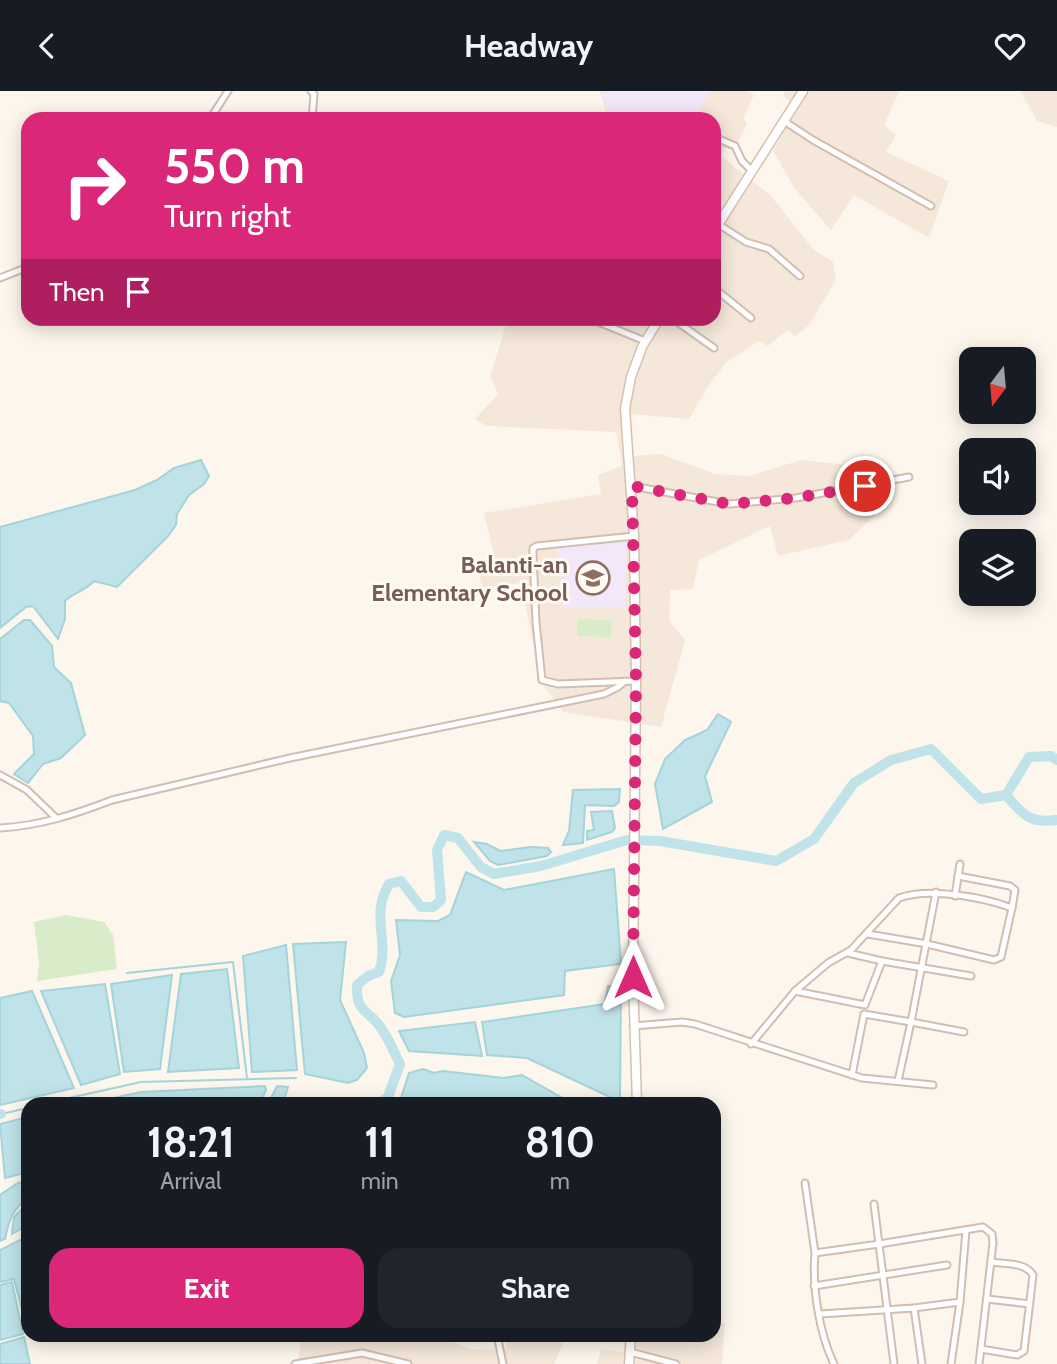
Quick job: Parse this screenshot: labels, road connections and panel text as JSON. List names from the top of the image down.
{
  "places": {
    "school or university": ["Balanti-an Elementary School"]
  },
  "north": "bottom",
  "page": {
    "header": "Headway",
    "turn": ["550 m", "Turn right"],
    "then": "Then",
    "eta": [
      "18:21",
      "Arrival",
      "11",
      "min",
      "810",
      "m"
    ],
    "buttons": ["Exit", "Share"]
  }
}
